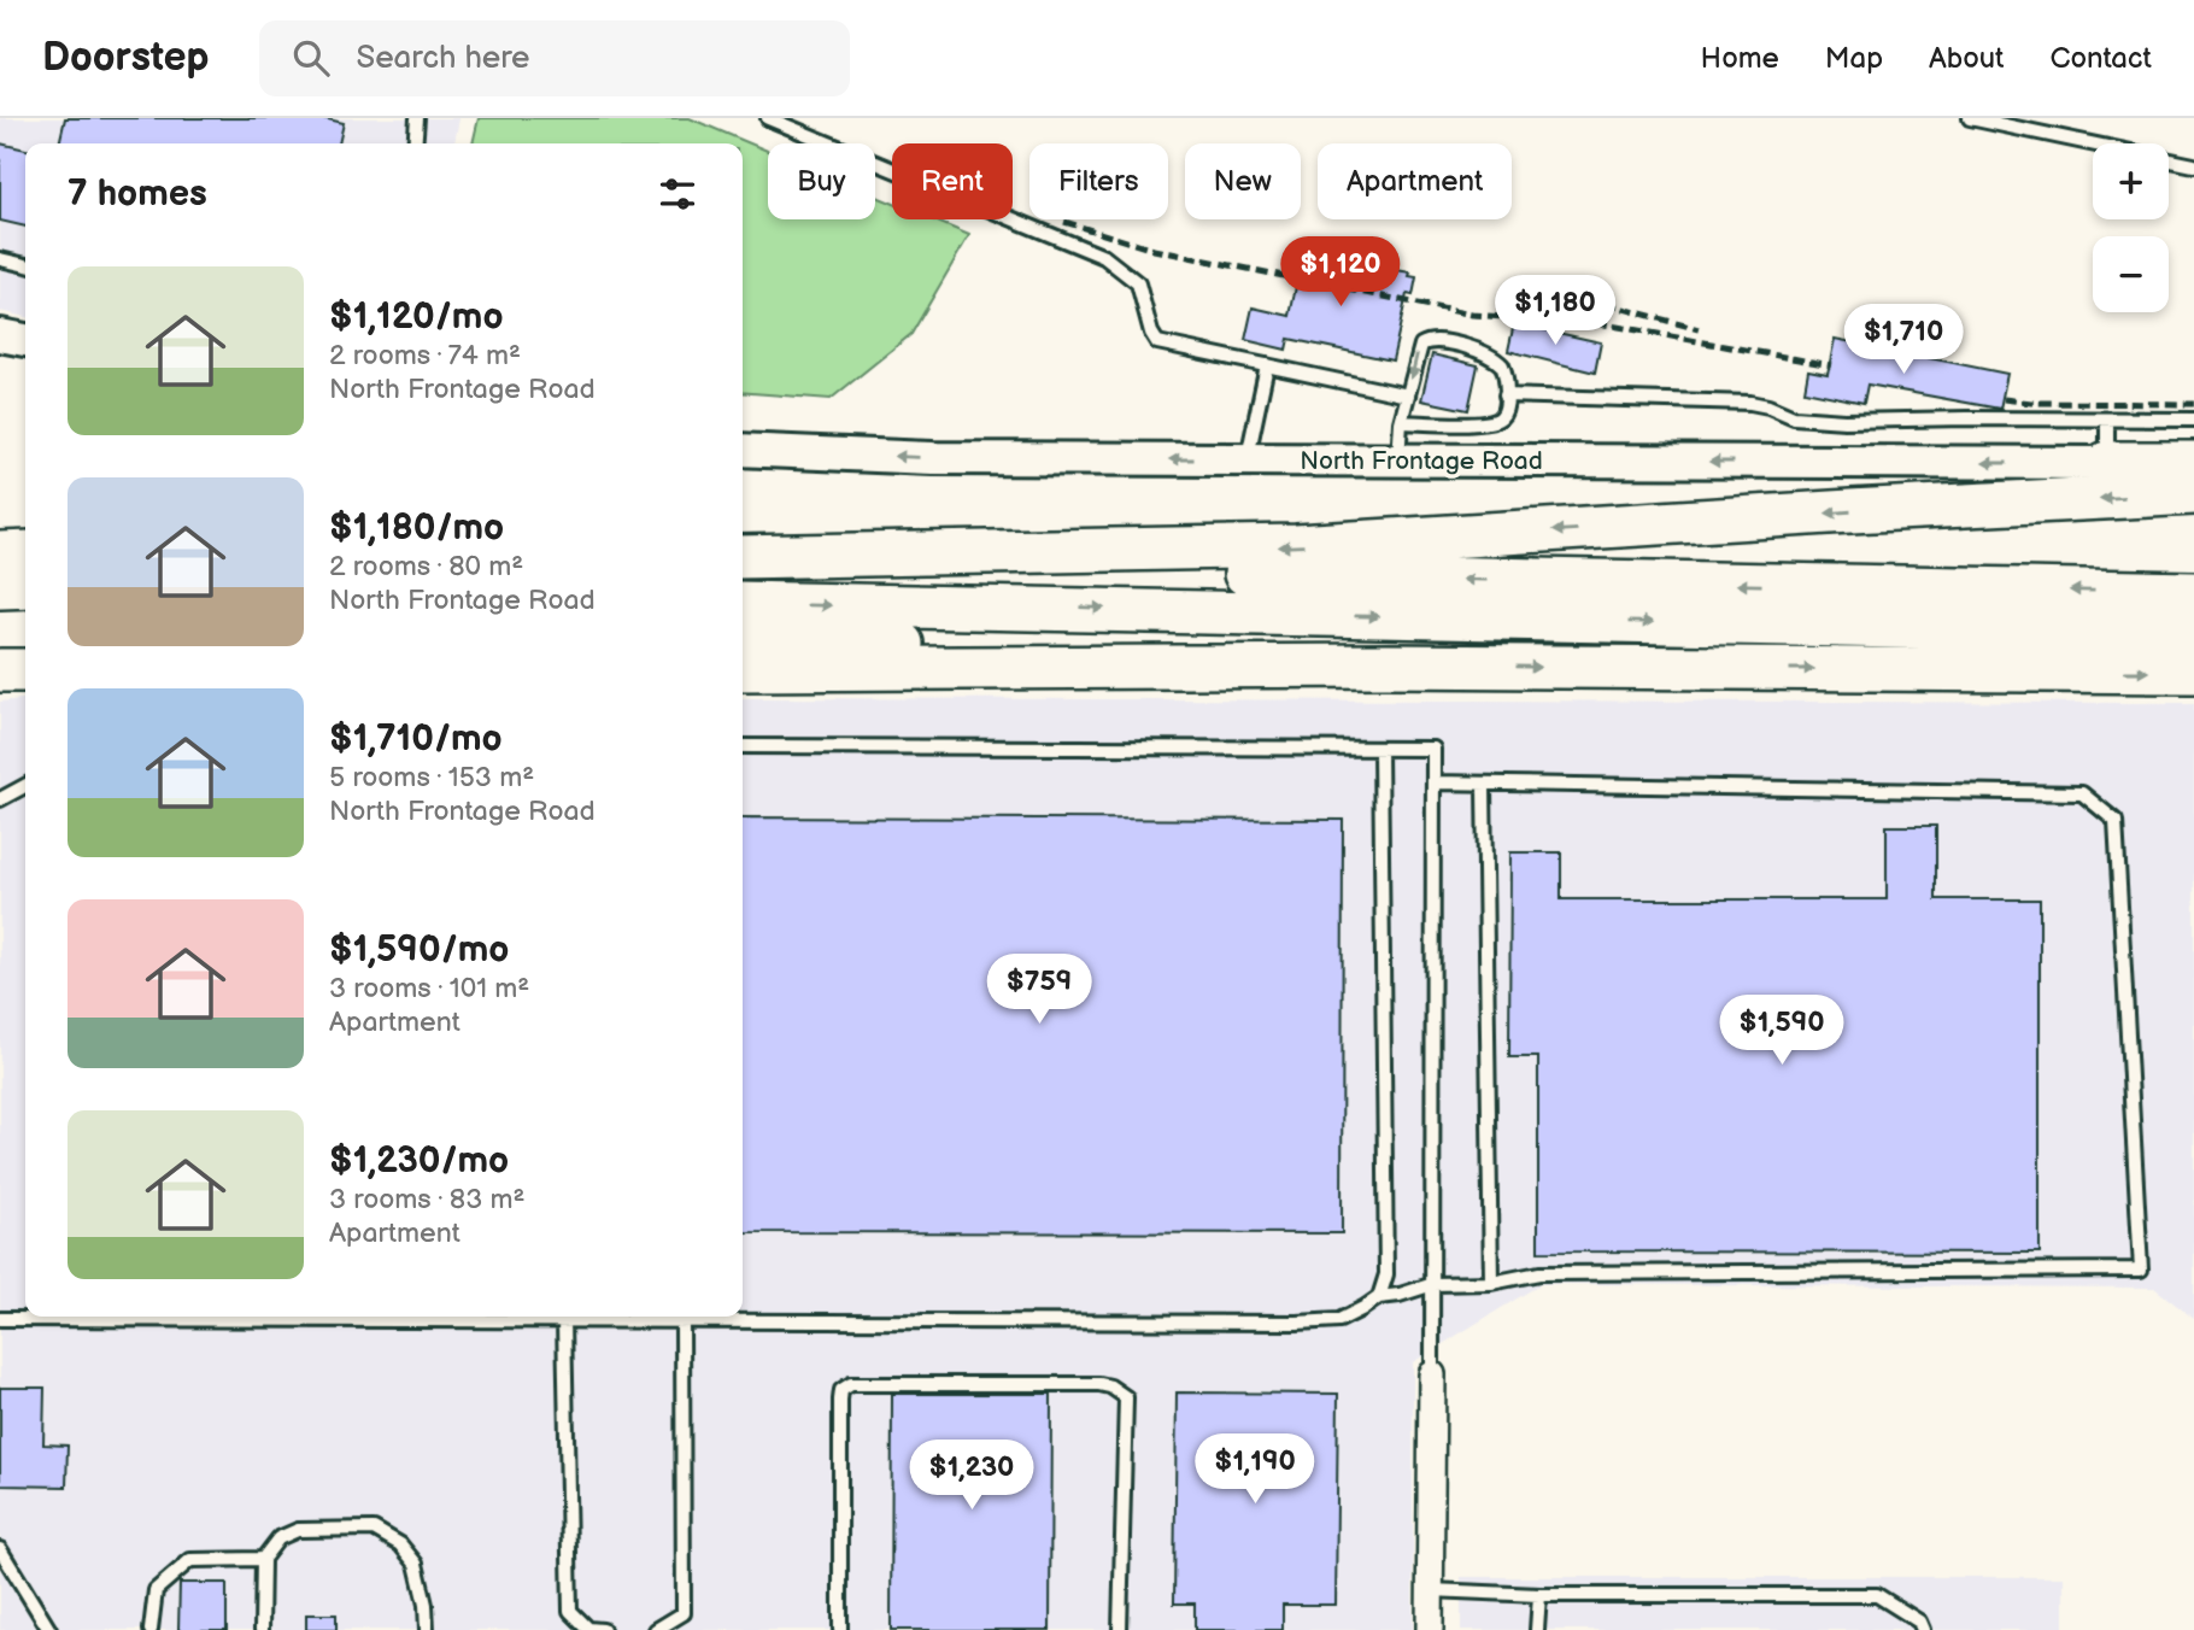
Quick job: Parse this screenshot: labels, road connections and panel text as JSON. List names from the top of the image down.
{
  "streets": {
    "street": ["North Frontage Road"]
  },
  "one_way": ["North Frontage Road"],
  "page": {
    "header": "Doorstep",
    "search": "Search here",
    "nav": [
      "Home",
      "Map",
      "About",
      "Contact"
    ],
    "map_buttons": ["+", "−"],
    "chip": [
      "Buy",
      "Rent",
      "Filters",
      "New",
      "Apartment"
    ],
    "heading": "7 homes",
    "price": [
      "$1,120",
      "$1,180",
      "$1,710",
      "$759",
      "$1,590",
      "$1,190",
      "$1,230"
    ],
    "list": [
      {
        "name": "$1,120/mo",
        "note": "2 rooms · 74 m² · North Frontage Road"
      },
      {
        "name": "$1,180/mo",
        "note": "2 rooms · 80 m² · North Frontage Road"
      },
      {
        "name": "$1,710/mo",
        "note": "5 rooms · 153 m² · North Frontage Road"
      },
      {
        "name": "$1,590/mo",
        "note": "3 rooms · 101 m² · Apartment"
      },
      {
        "name": "$1,230/mo",
        "note": "3 rooms · 83 m² · Apartment"
      }
    ]
  }
}
